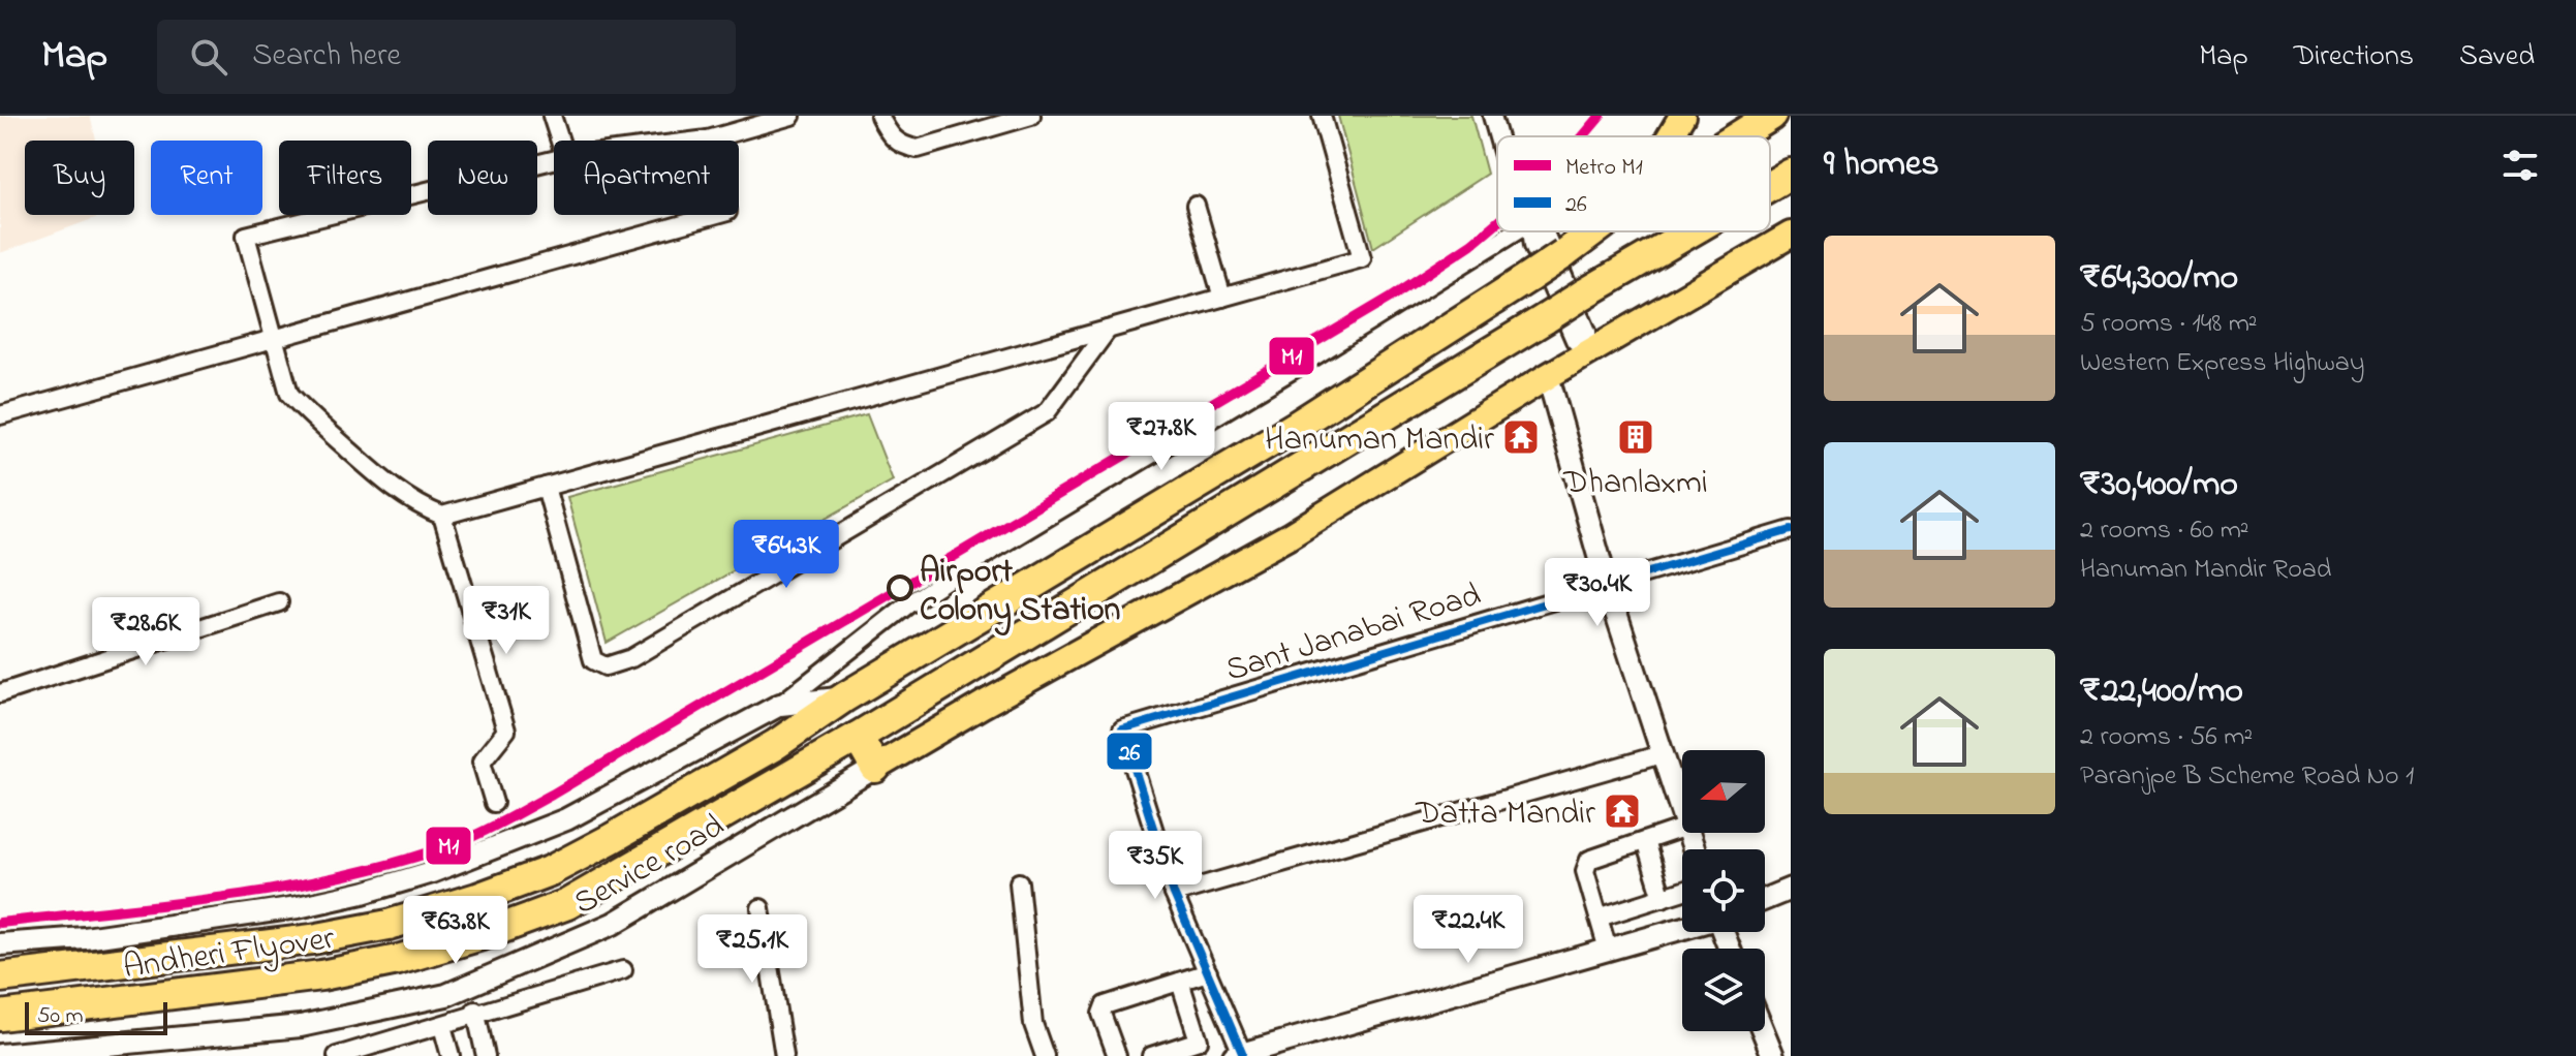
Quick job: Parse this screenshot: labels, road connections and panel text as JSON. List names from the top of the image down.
{
  "streets": {
    "highway": ["Andheri Flyover"],
    "street": ["Sant Janabai Road", "Service road"]
  },
  "places": {
    "temple": ["Hanuman Mandir", "Datta Mandir"],
    "building": ["Dhanlaxmi"],
    "other": ["Airport Colony Station"]
  },
  "lines": ["metro line M1", "transit line 26"],
  "legend": ["Metro M1", "26"],
  "scale_bar": "50 m",
  "north": "left",
  "page": {
    "header": "Map",
    "search": "Search here",
    "nav": ["Map", "Directions", "Saved"],
    "heading": "9 homes",
    "chip": [
      "Buy",
      "Rent",
      "Filters",
      "New",
      "Apartment"
    ],
    "list": [
      {
        "name": "₹64,300/mo",
        "note": "5 rooms · 148 m² · Western Express Highway"
      },
      {
        "name": "₹30,400/mo",
        "note": "2 rooms · 60 m² · Hanuman Mandir Road"
      },
      {
        "name": "₹22,400/mo",
        "note": "2 rooms · 56 m² · Paranjpe B Scheme Road No 1"
      }
    ],
    "price": [
      "₹27.8K",
      "₹64.3K",
      "₹30.4K",
      "₹31K",
      "₹28.6K",
      "₹35K",
      "₹22.4K",
      "₹63.8K",
      "₹25.1K"
    ],
    "scale": "50 m"
  }
}
